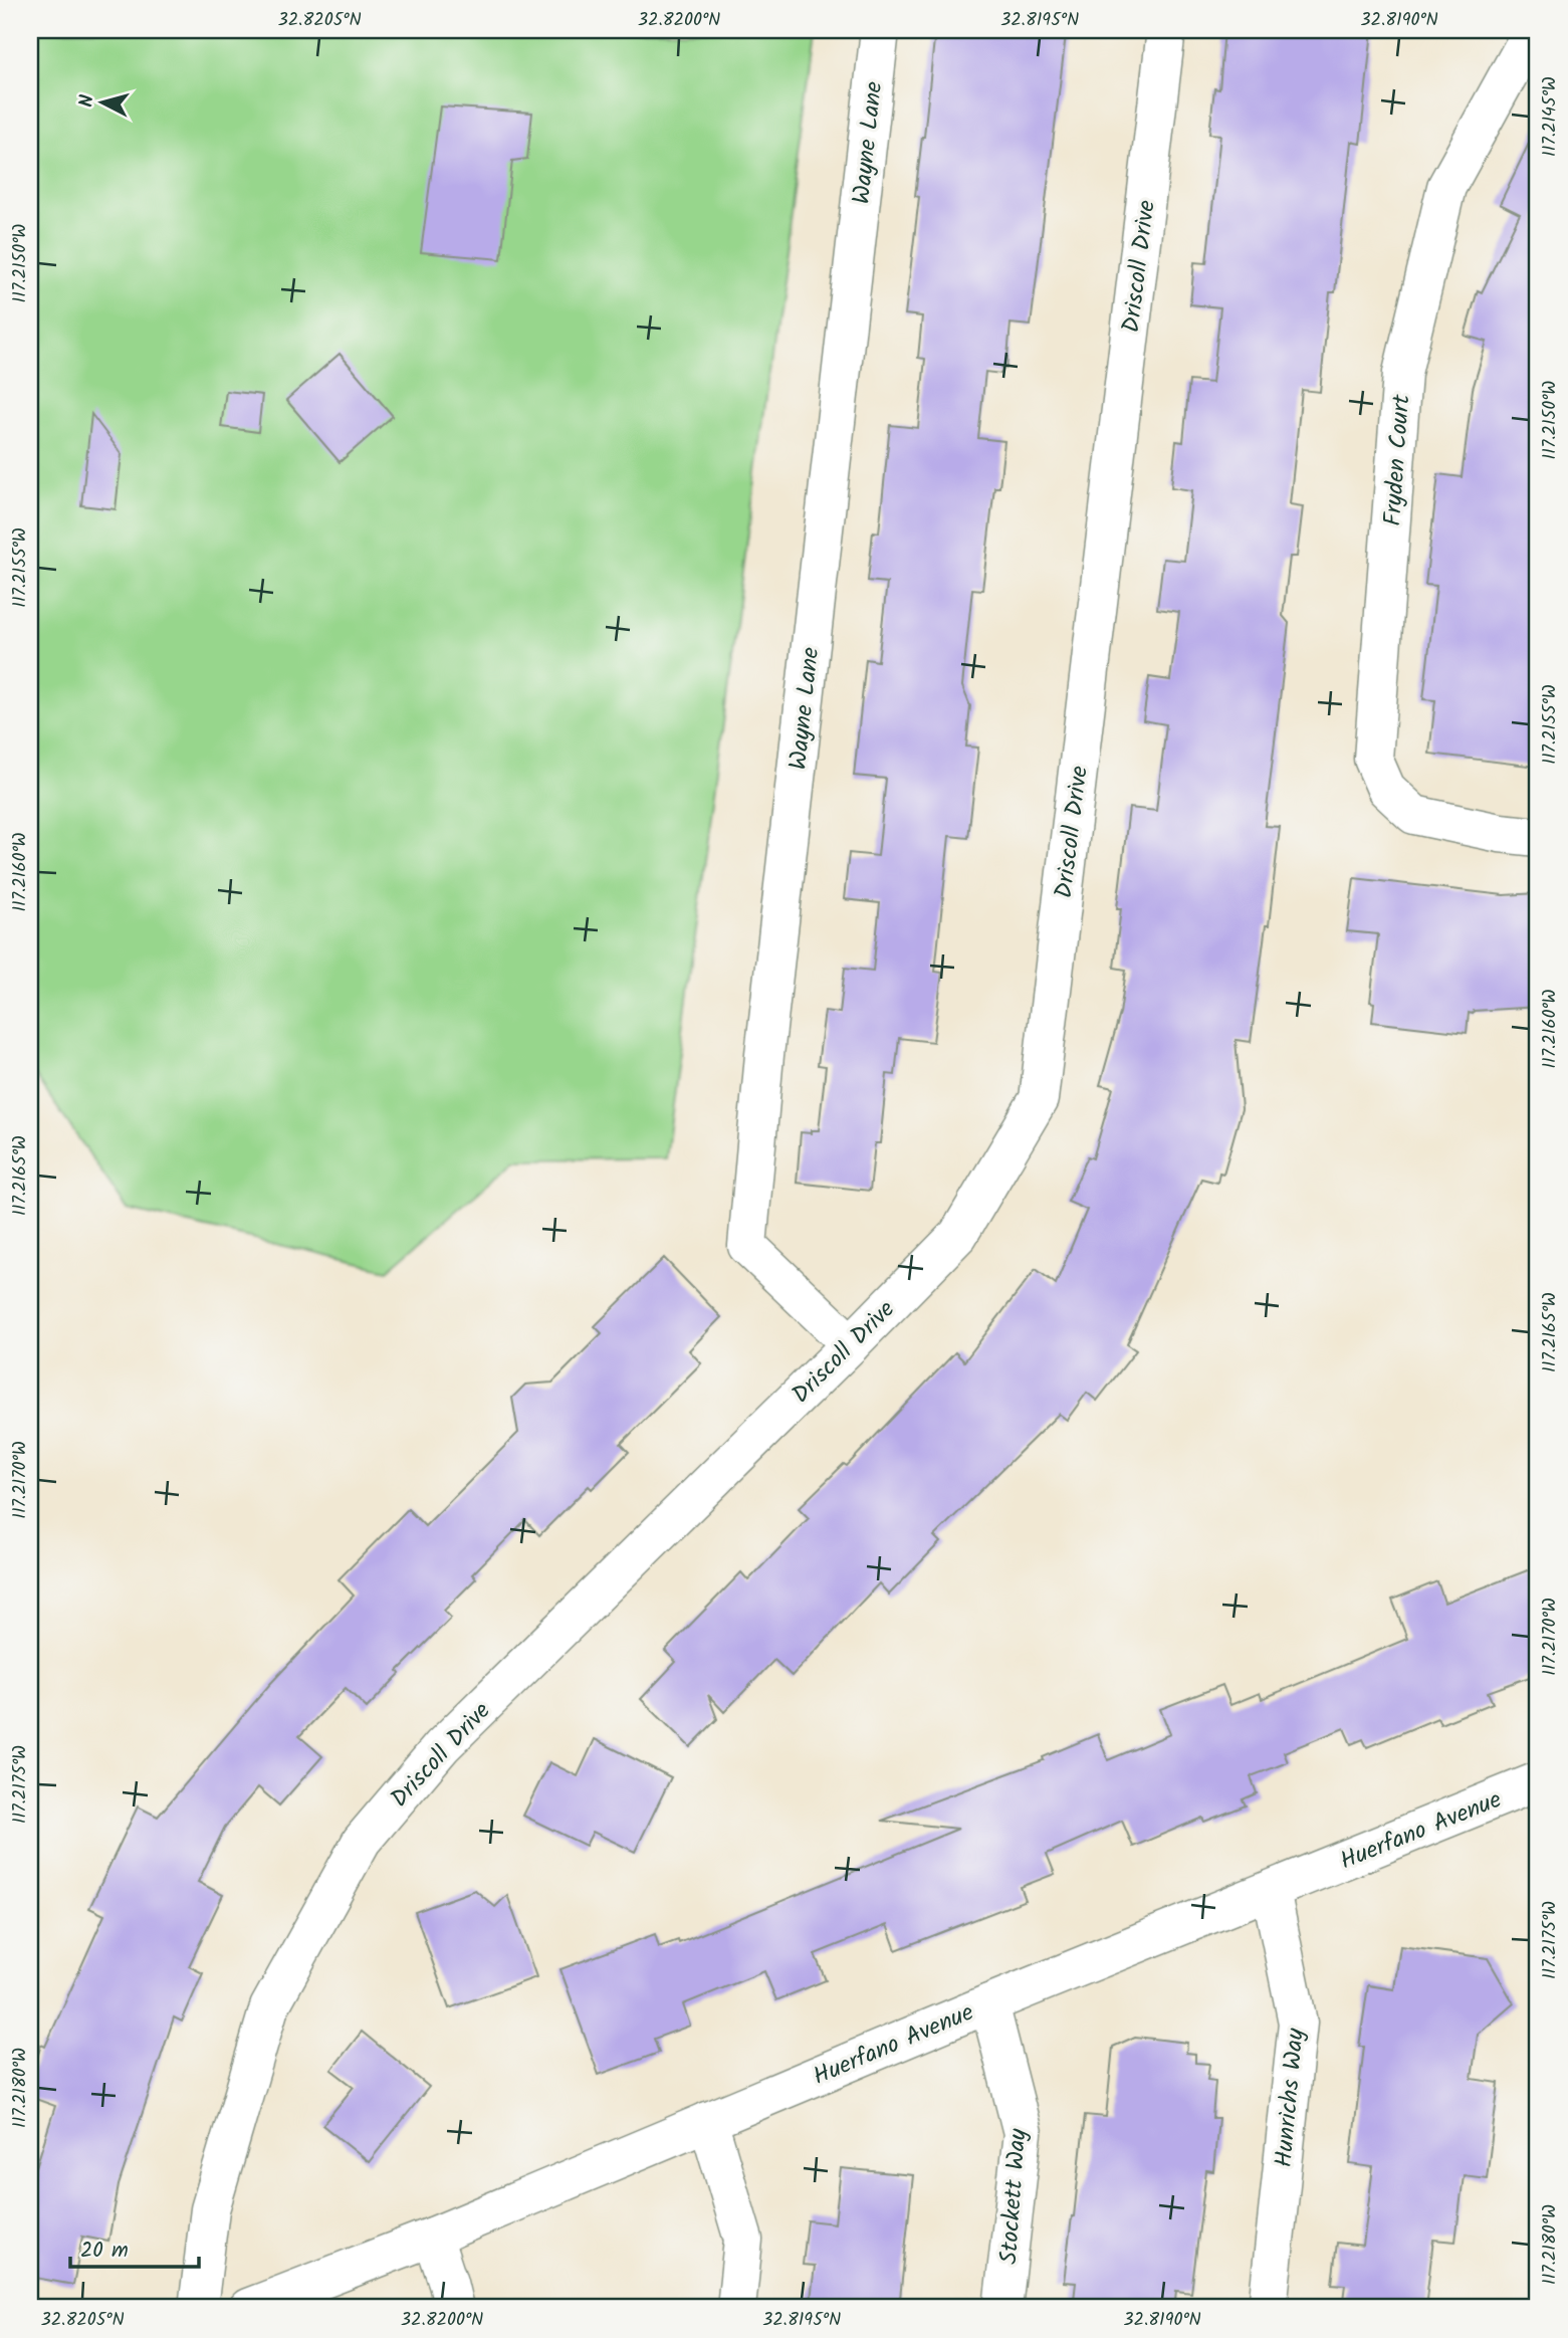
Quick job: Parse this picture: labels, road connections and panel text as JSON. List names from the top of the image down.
{
  "streets": {
    "street": [
      "Wayne Lane",
      "Driscoll Drive",
      "Fryden Court",
      "Huerfano Avenue",
      "Hunrichs Way",
      "Stockett Way"
    ]
  },
  "crossings": [
    ["Wayne Lane", "Driscoll Drive"],
    ["Huerfano Avenue", "Hunrichs Way"],
    ["Huerfano Avenue", "Stockett Way"]
  ],
  "scale_bar": "20 m",
  "north": "left",
  "coordinates": [
    "32.8205°N",
    "32.8200°N",
    "32.8195°N",
    "32.8190°N",
    "117.2145°W",
    "117.2150°W",
    "117.2155°W",
    "117.2160°W",
    "117.2165°W",
    "117.2170°W",
    "117.2175°W",
    "117.2180°W"
  ]
}
